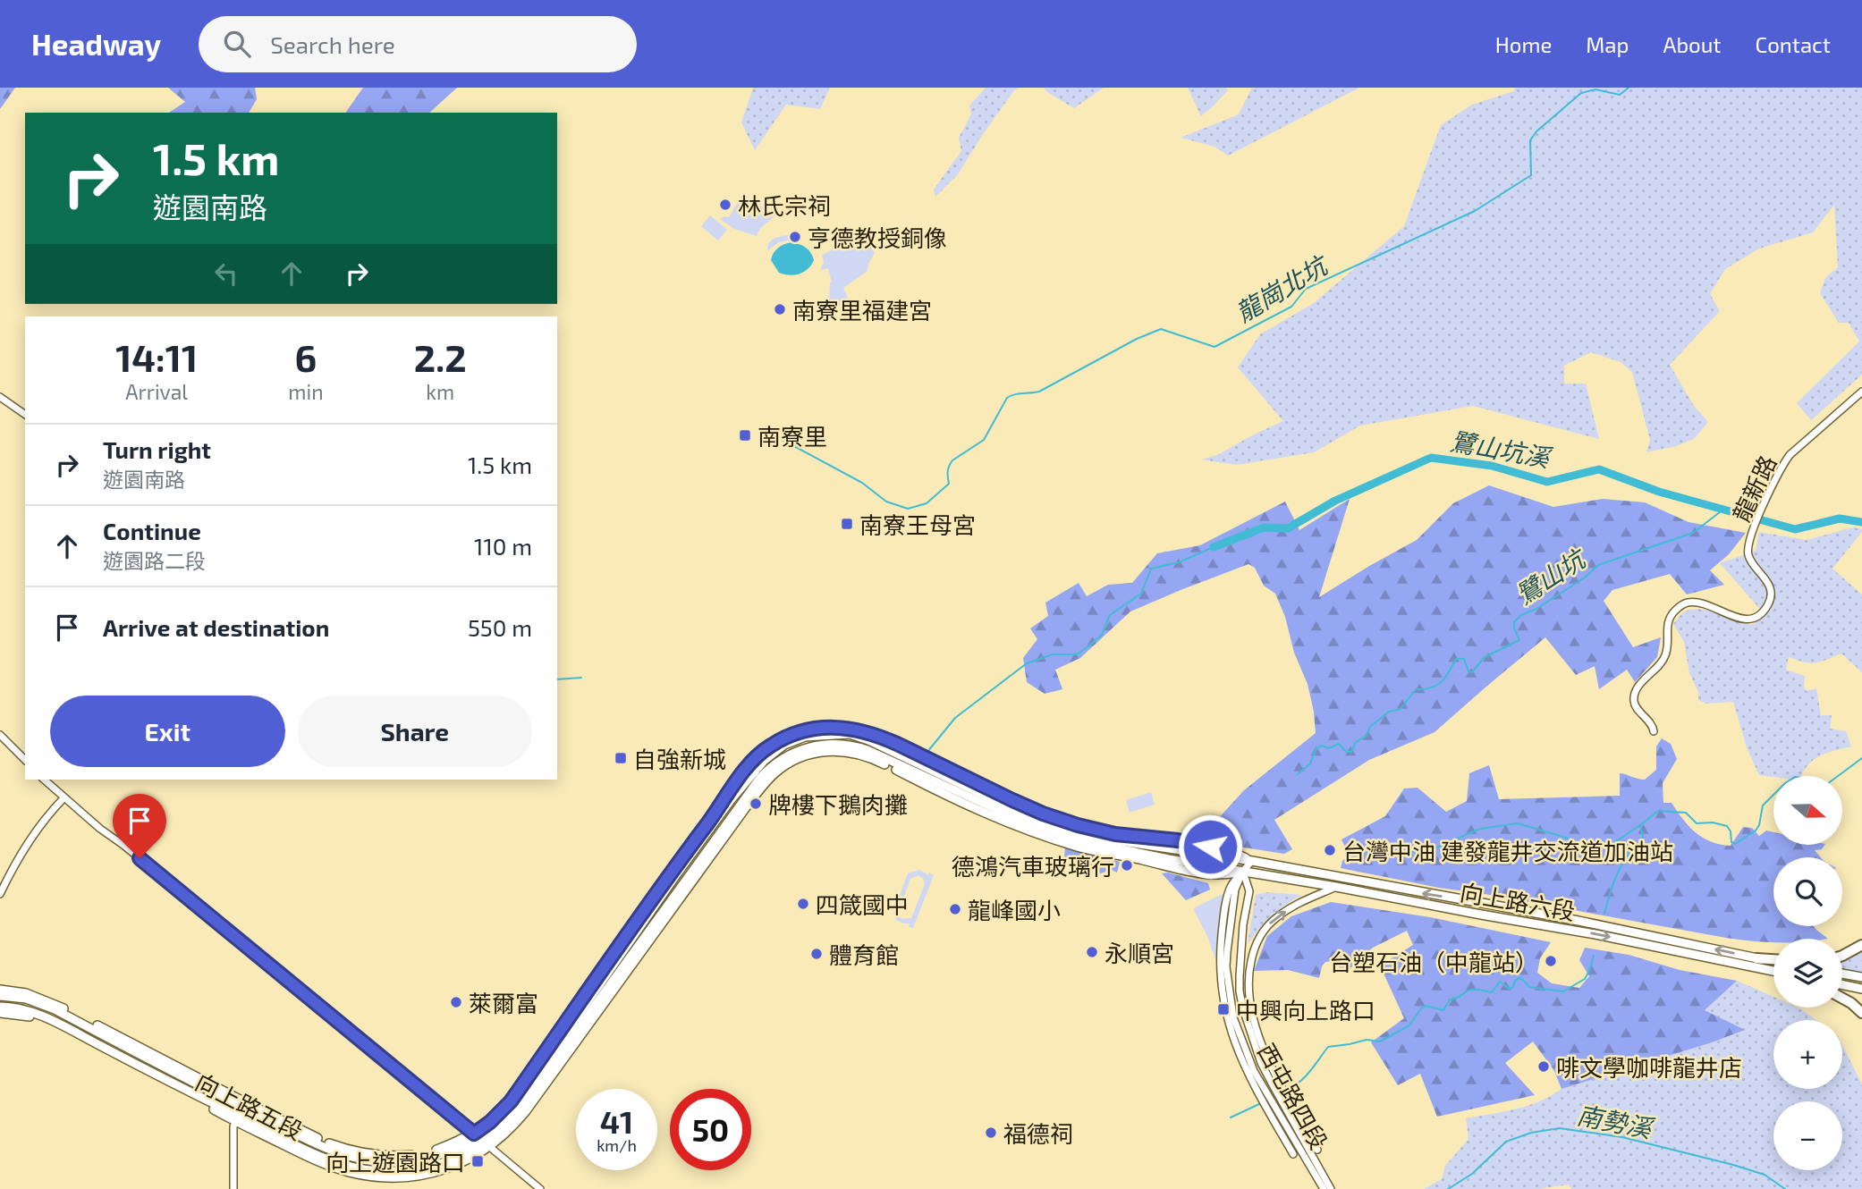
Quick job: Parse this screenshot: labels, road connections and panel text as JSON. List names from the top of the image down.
{
  "streets": {
    "main road": ["向上路六段", "向上路五段"],
    "street": ["龍新路", "西屯路四段"]
  },
  "crossings": [
    ["向上路六段", "西屯路四段"],
    ["向上路六段", "向上路五段"]
  ],
  "water": [
    "龍崗北坑",
    "鷺山坑溪",
    "鷺山坑",
    "南勢溪"
  ],
  "places": {
    "other": [
      "林氏宗祠",
      "亨德教授銅像",
      "南寮里福建宮",
      "牌樓下鵝肉攤",
      "台灣中油 建發龍井交流道加油站",
      "德鴻汽車玻璃行",
      "四箴國中",
      "龍峰國小",
      "永順宮",
      "體育館",
      "台塑石油（中龍站）",
      "萊爾富",
      "啡文學咖啡龍井店",
      "福德祠"
    ],
    "transit": [
      "南寮里",
      "南寮王母宮",
      "自強新城",
      "中興向上路口",
      "向上遊園路口"
    ]
  },
  "north": "right",
  "page": {
    "header": "Headway",
    "search": "Search here",
    "nav": [
      "Home",
      "Map",
      "About",
      "Contact"
    ],
    "turn": ["1.5 km", "遊園南路"],
    "eta": [
      "14:11",
      "Arrival",
      "6",
      "min",
      "2.2",
      "km"
    ],
    "list": [
      {
        "name": "Turn right",
        "note": "遊園南路",
        "value": "1.5 km"
      },
      {
        "name": "Continue",
        "note": "遊園路二段",
        "value": "110 m"
      },
      {
        "name": "Arrive at destination",
        "value": "550 m"
      }
    ],
    "buttons": ["Exit", "Share"],
    "map_buttons": ["+", "−"],
    "speed": "41 km/h",
    "limit": "50"
  }
}
